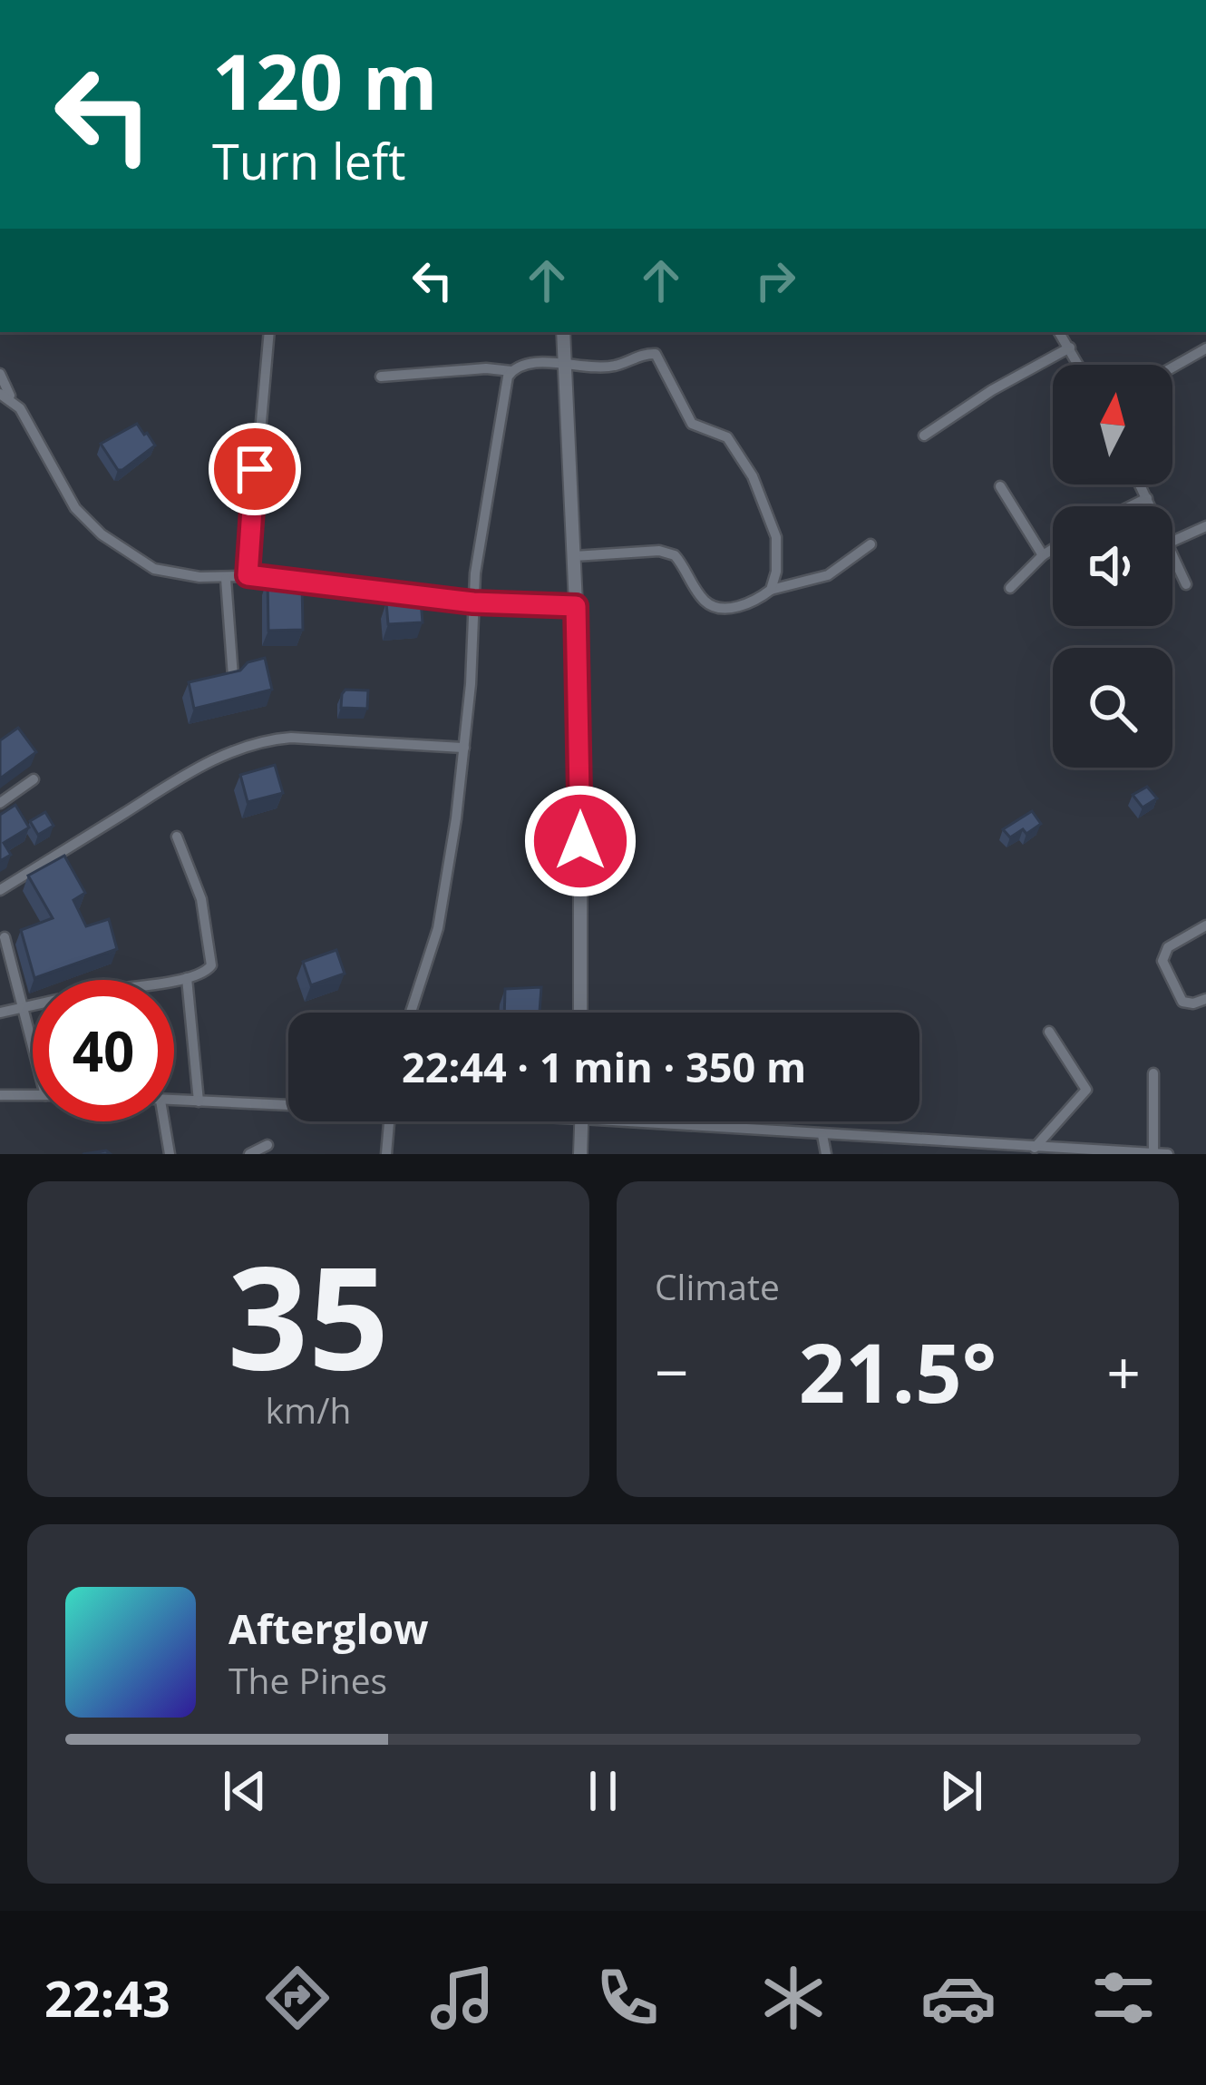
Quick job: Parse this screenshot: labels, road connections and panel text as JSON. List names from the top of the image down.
{
  "north": "top",
  "page": {
    "turn": ["120 m", "Turn left"],
    "limit": "40",
    "trip": "22:44 · 1 min · 350 m",
    "tile": [
      ["35", "km/h"],
      "Climate"
    ],
    "heat": ["−", "21.5°", "+"],
    "song": ["Afterglow", "The Pines"],
    "tabs": "22:43"
  }
}
